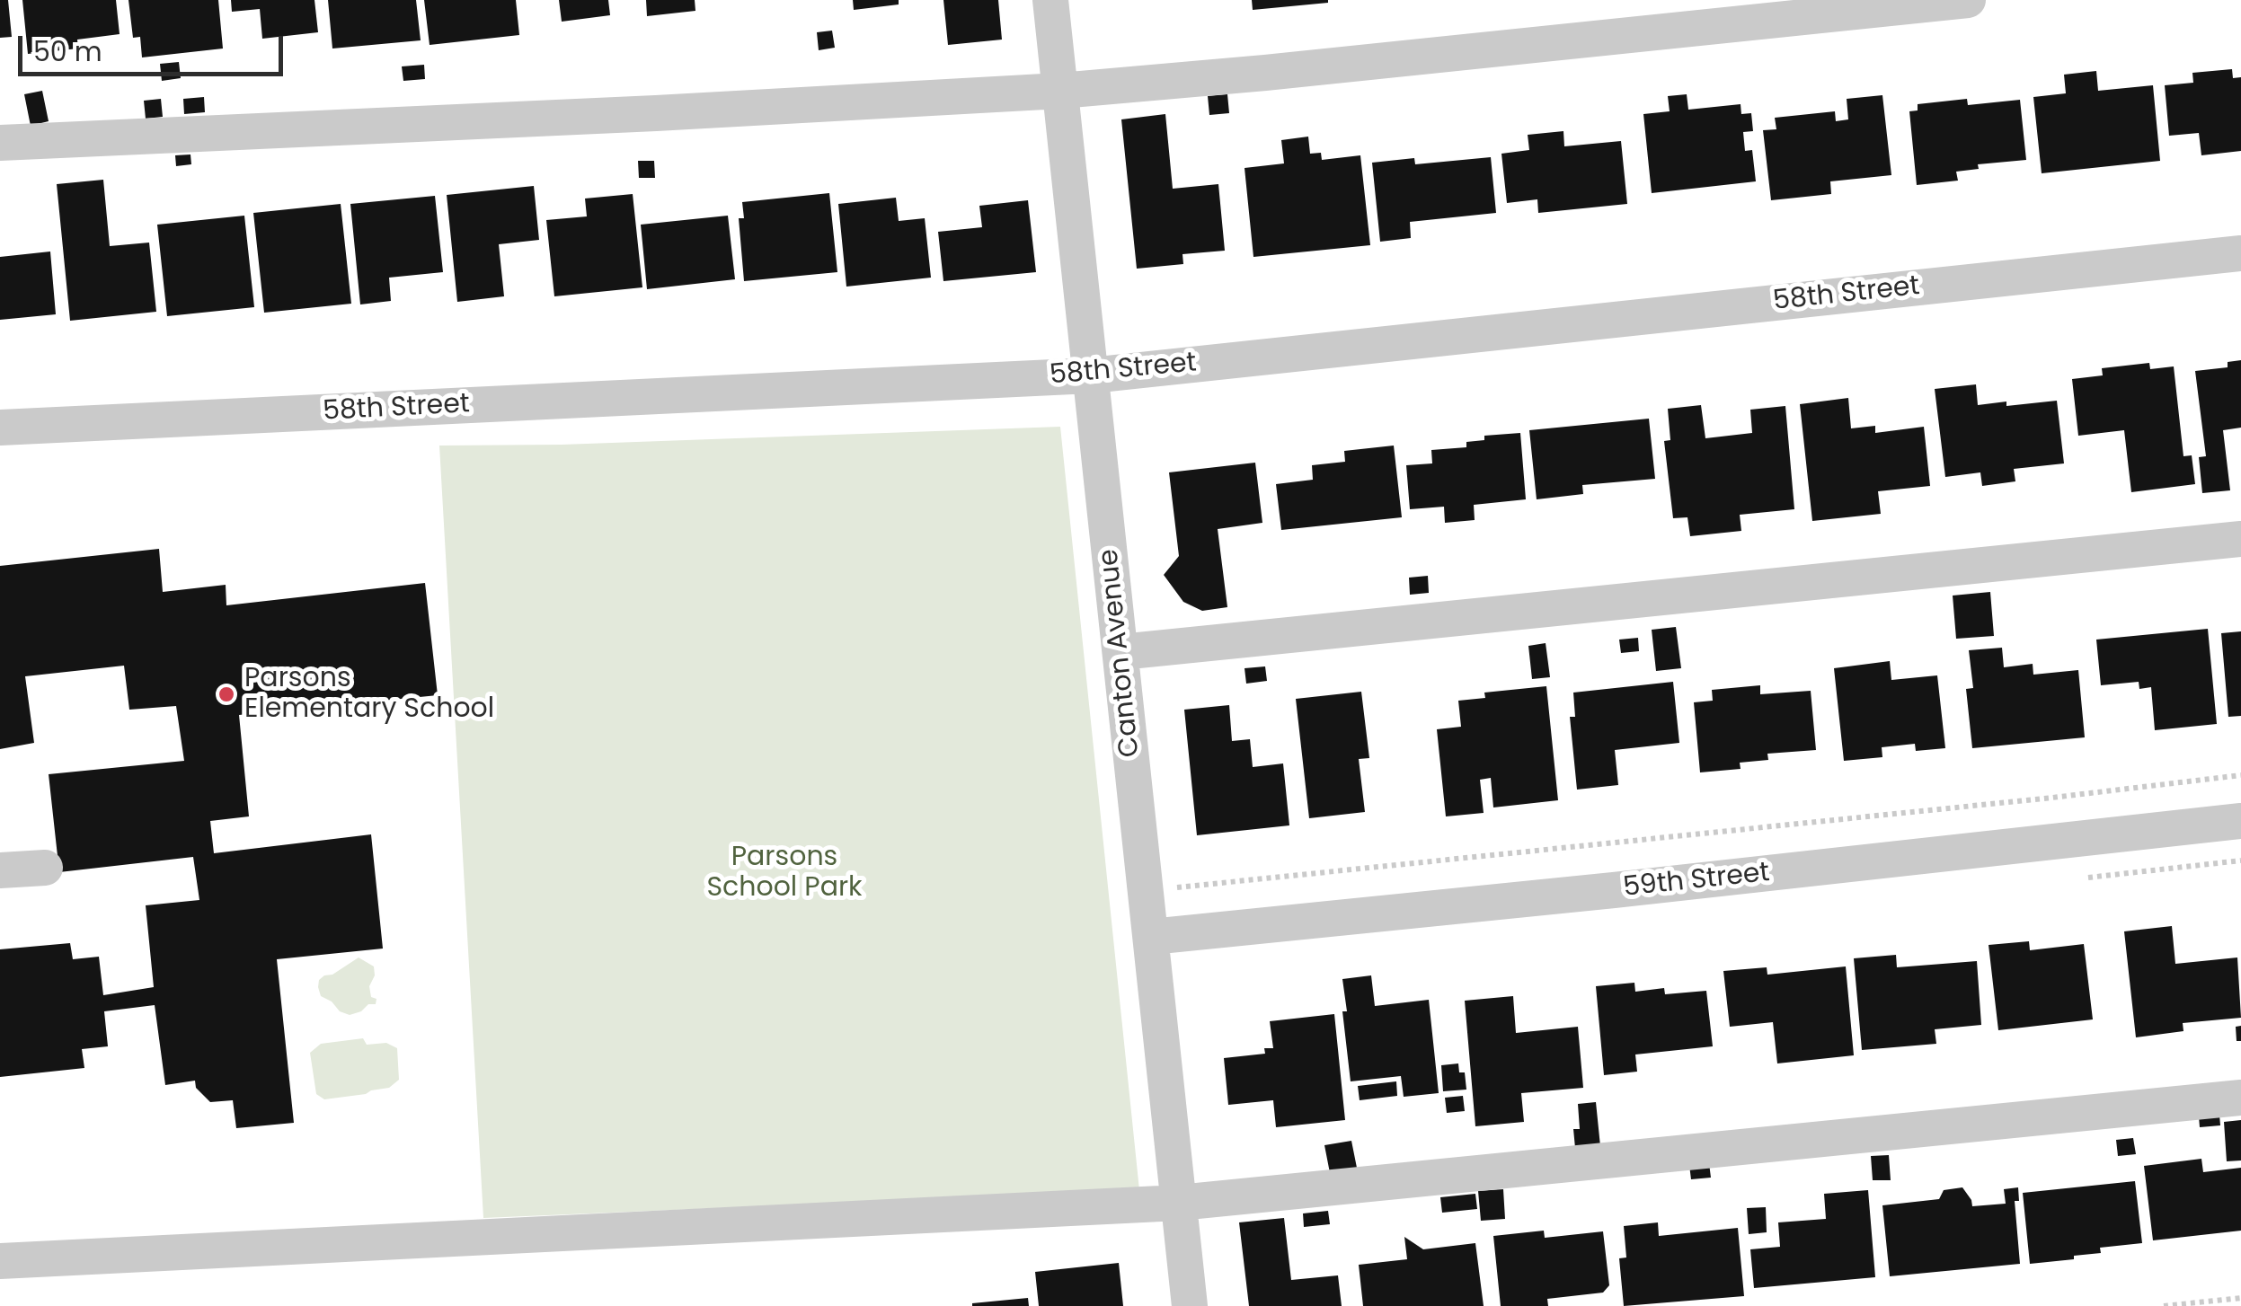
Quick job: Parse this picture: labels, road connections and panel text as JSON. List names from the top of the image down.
{
  "streets": {
    "street": ["58th Street", "Canton Avenue", "59th Street"]
  },
  "crossings": [
    ["58th Street", "Canton Avenue"],
    ["Canton Avenue", "59th Street"]
  ],
  "parks": ["Parsons School Park"],
  "places": ["Parsons Elementary School"],
  "scale_bar": "50 m"
}
